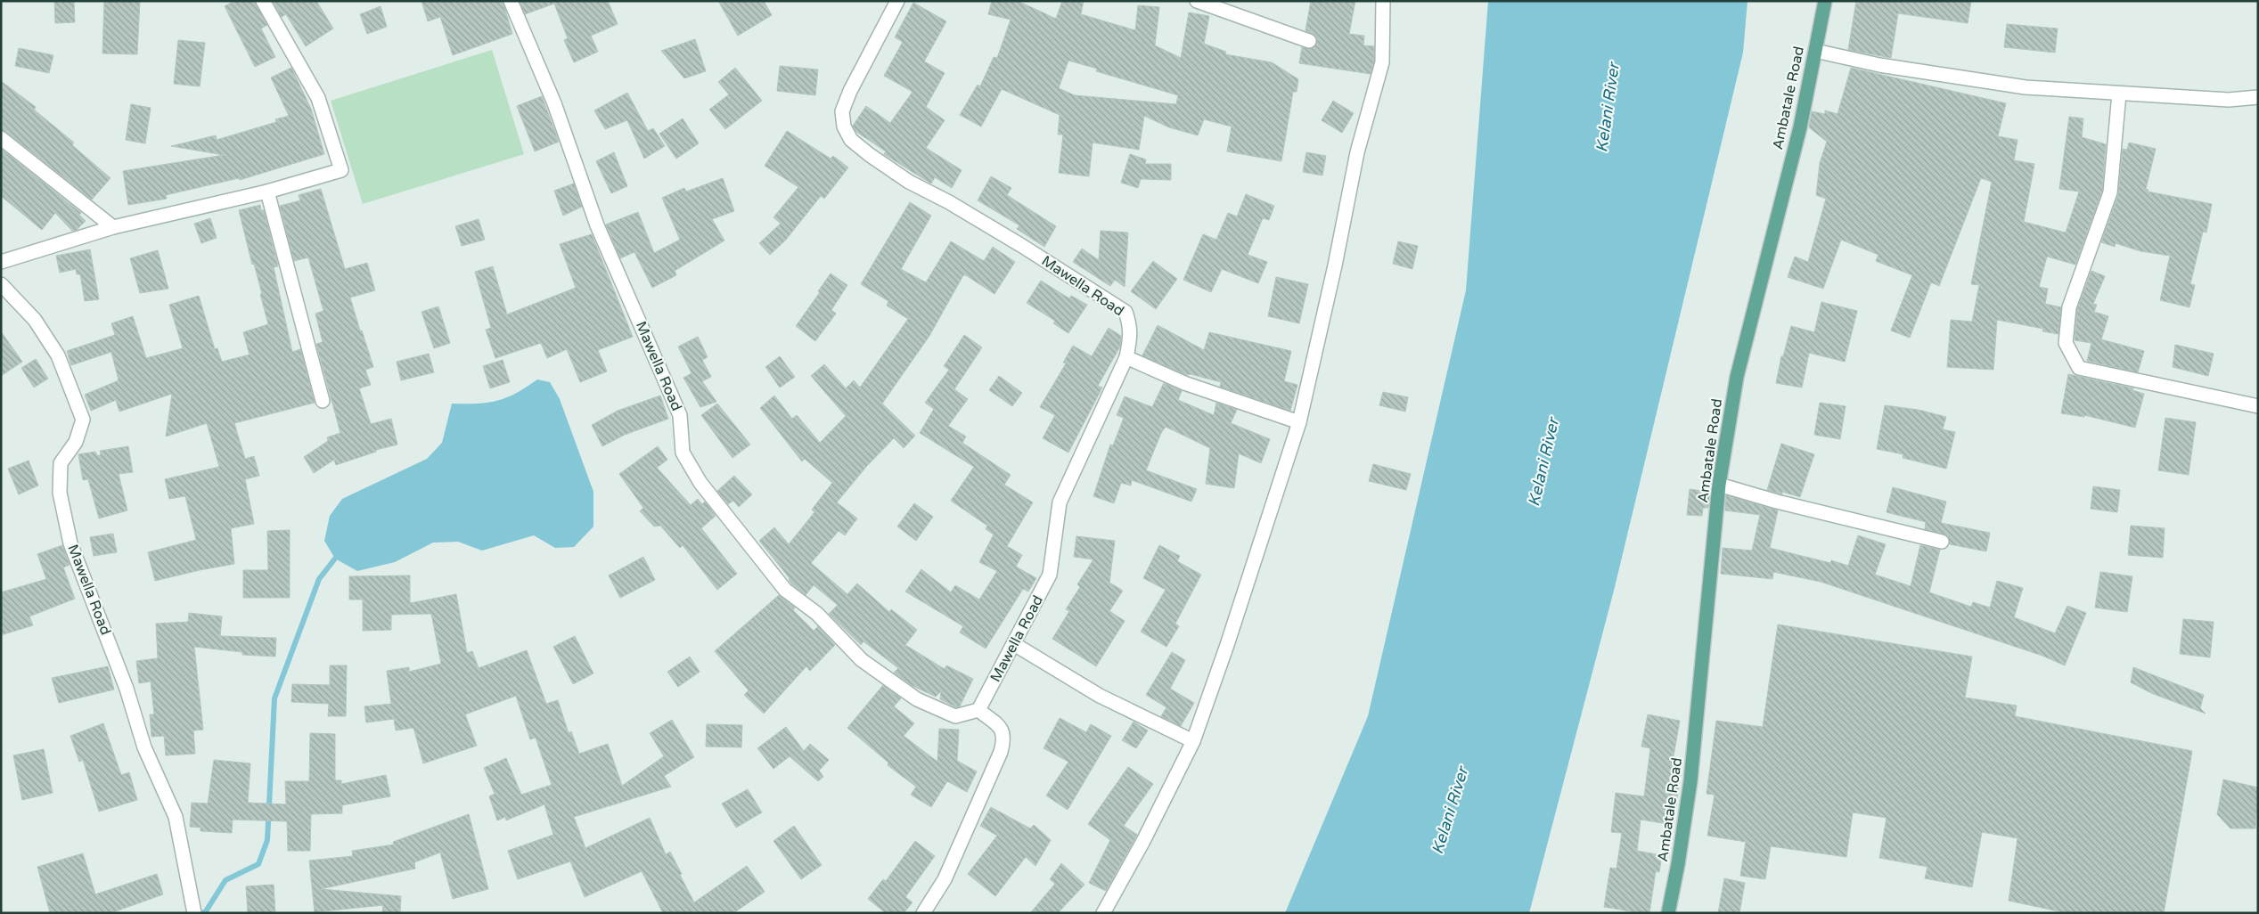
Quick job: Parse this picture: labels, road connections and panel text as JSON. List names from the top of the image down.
{
  "streets": {
    "main road": ["Ambatale Road"],
    "street": ["Mawella Road"]
  },
  "water": ["Kelani River"]
}
